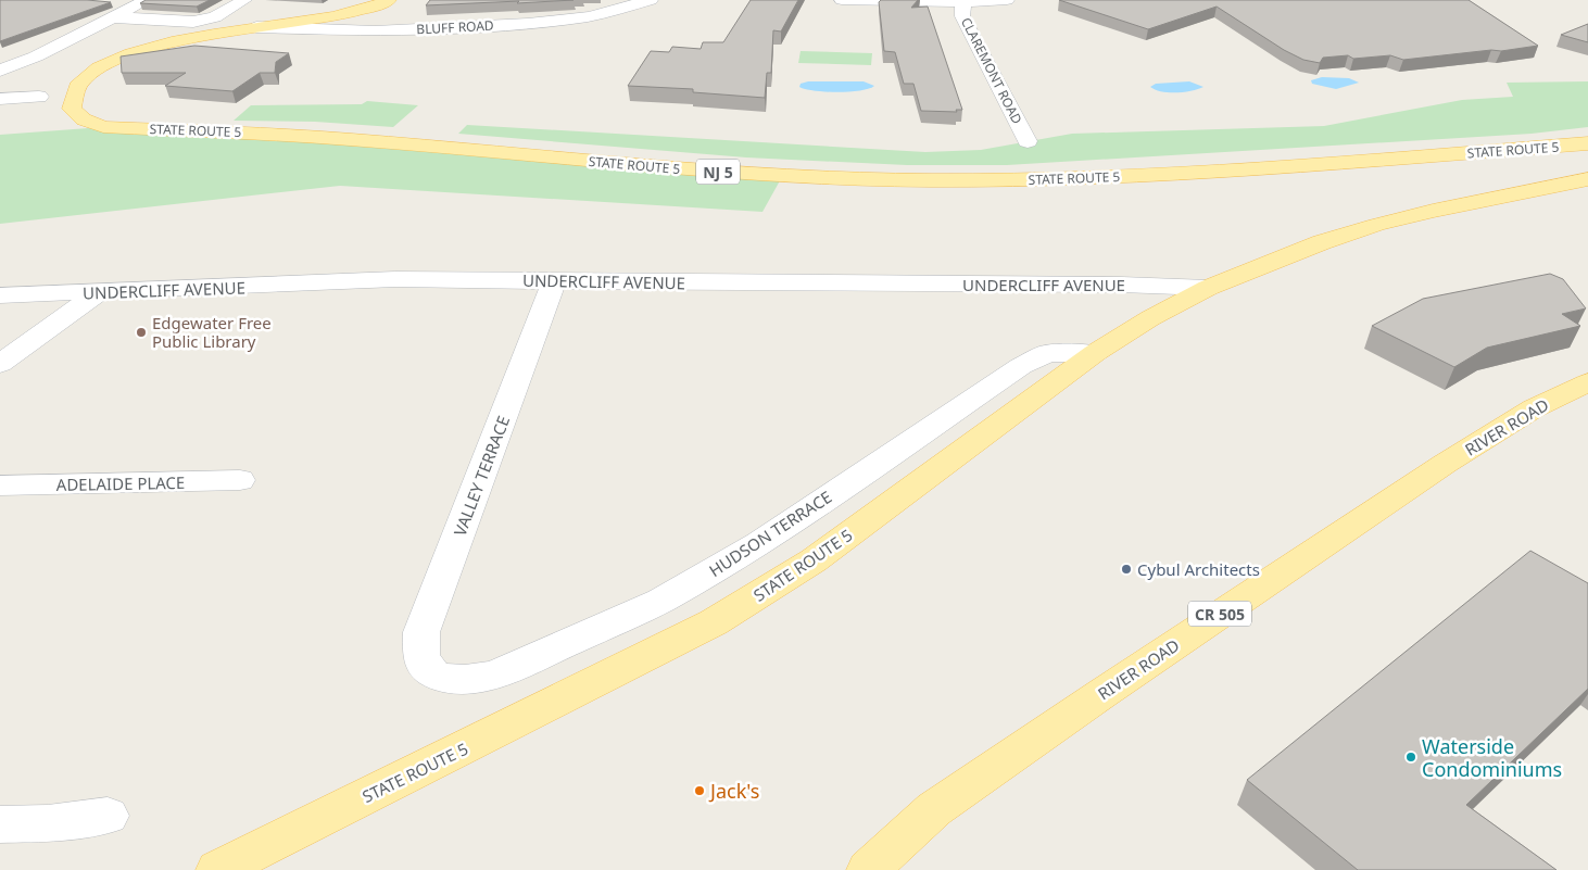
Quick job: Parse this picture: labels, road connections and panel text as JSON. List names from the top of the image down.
{
  "streets": {
    "main road": [
      "STATE ROUTE 5",
      "NJ 5",
      "RIVER ROAD",
      "CR 505"
    ],
    "street": [
      "BLUFF ROAD",
      "CLAREMONT ROAD",
      "UNDERCLIFF AVENUE",
      "VALLEY TERRACE",
      "ADELAIDE PLACE",
      "HUDSON TERRACE"
    ]
  },
  "crossings": [
    ["BLUFF ROAD", "STATE ROUTE 5"],
    ["STATE ROUTE 5", "UNDERCLIFF AVENUE"],
    ["STATE ROUTE 5", "HUDSON TERRACE"],
    ["UNDERCLIFF AVENUE", "VALLEY TERRACE"],
    ["VALLEY TERRACE", "HUDSON TERRACE"]
  ],
  "places": [
    "Edgewater Free Public Library",
    "Cybul Architects",
    "Waterside Condominiums",
    "Jack's"
  ]
}
